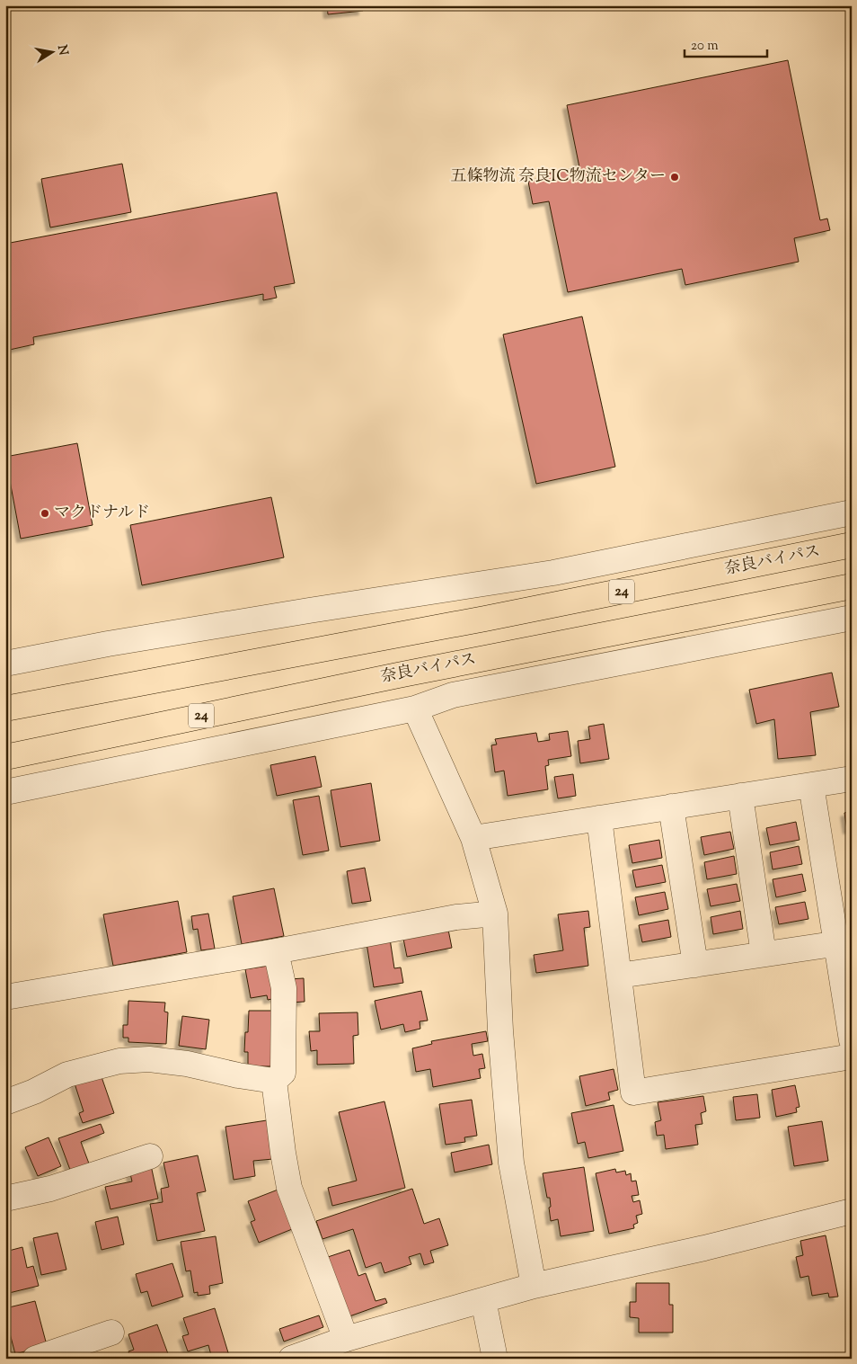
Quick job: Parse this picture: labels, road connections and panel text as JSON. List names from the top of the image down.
{
  "streets": {
    "highway": ["奈良バイパス", "24"]
  },
  "places": ["五條物流 奈良IC物流センター", "マクドナルド"],
  "scale_bar": "20 m",
  "north": "right"
}
